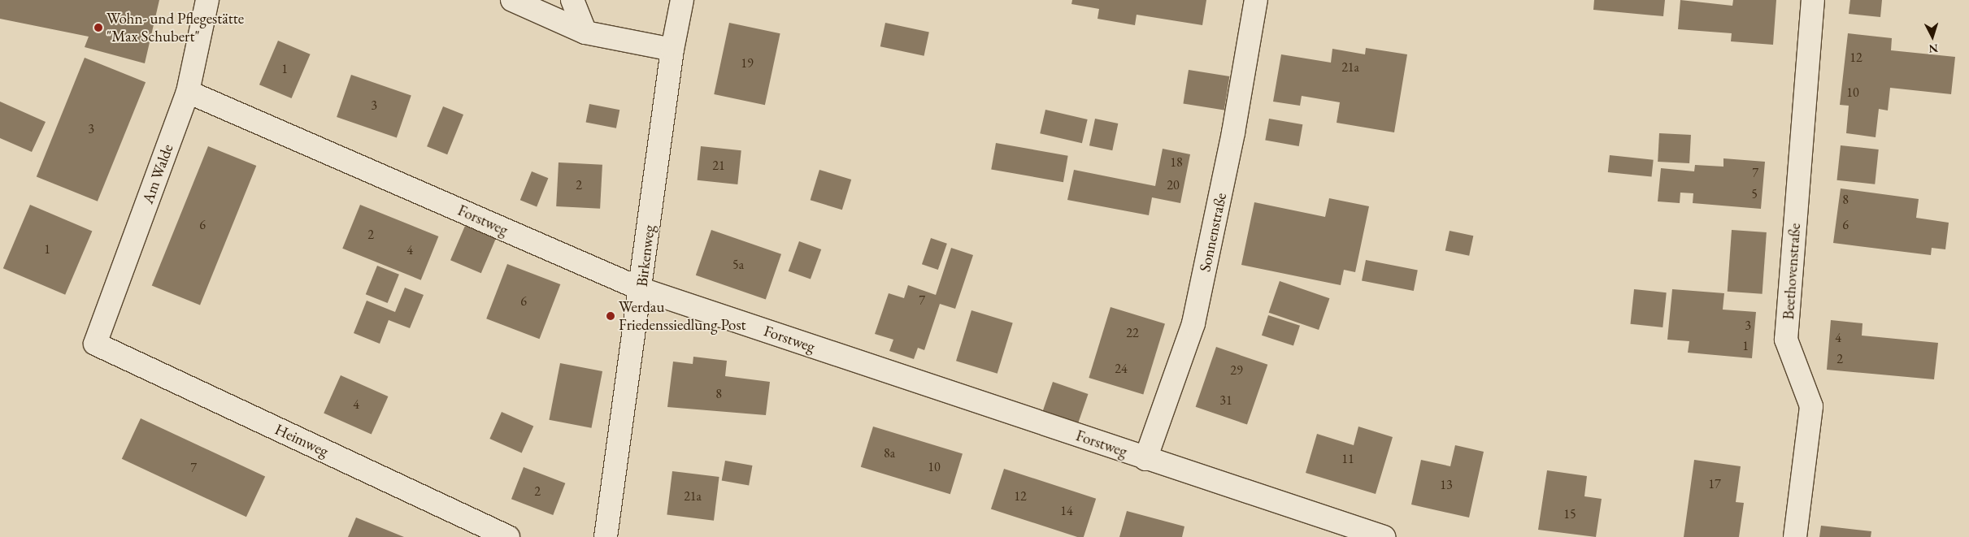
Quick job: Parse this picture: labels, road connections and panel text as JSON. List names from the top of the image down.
{
  "streets": {
    "street": [
      "Am Walde",
      "Forstweg",
      "Sonnenstraße",
      "Birkenweg",
      "Beethovenstraße",
      "Heimweg"
    ]
  },
  "crossings": [
    ["Am Walde", "Forstweg"],
    ["Am Walde", "Heimweg"],
    ["Forstweg", "Sonnenstraße"],
    ["Forstweg", "Birkenweg"]
  ],
  "places": ["Wohn- und Pflegestätte \"Max Schubert\"", "Werdau Friedenssiedlung Post"],
  "house_numbers": [
    "12",
    "19",
    "21a",
    "1",
    "10",
    "3",
    "3",
    "18",
    "21",
    "7",
    "2",
    "20",
    "5",
    "8",
    "6",
    "6",
    "2",
    "1",
    "4",
    "5a",
    "7",
    "6",
    "3",
    "22",
    "4",
    "1",
    "2",
    "24",
    "29",
    "8",
    "31",
    "4",
    "8a",
    "11",
    "10",
    "7",
    "17",
    "13",
    "2",
    "21a",
    "12",
    "14",
    "15"
  ],
  "north": "bottom"
}
